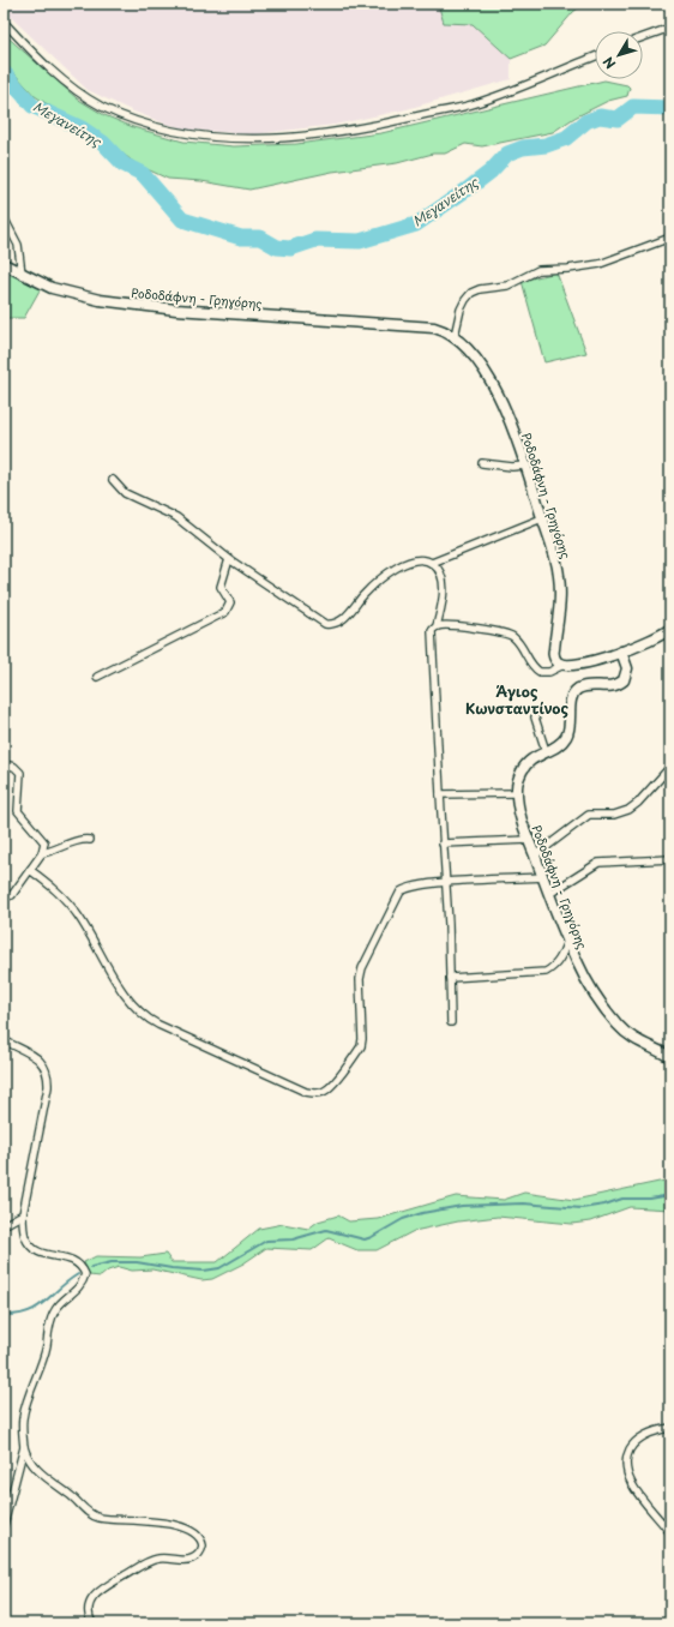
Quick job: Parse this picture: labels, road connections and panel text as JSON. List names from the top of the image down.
{
  "streets": {
    "main road": ["Ροδοδάφνη - Γρηγόρης"]
  },
  "districts": ["Άγιος Κωνσταντίνος"],
  "water": ["Μεγανείτης"],
  "north": "bottom left"
}
